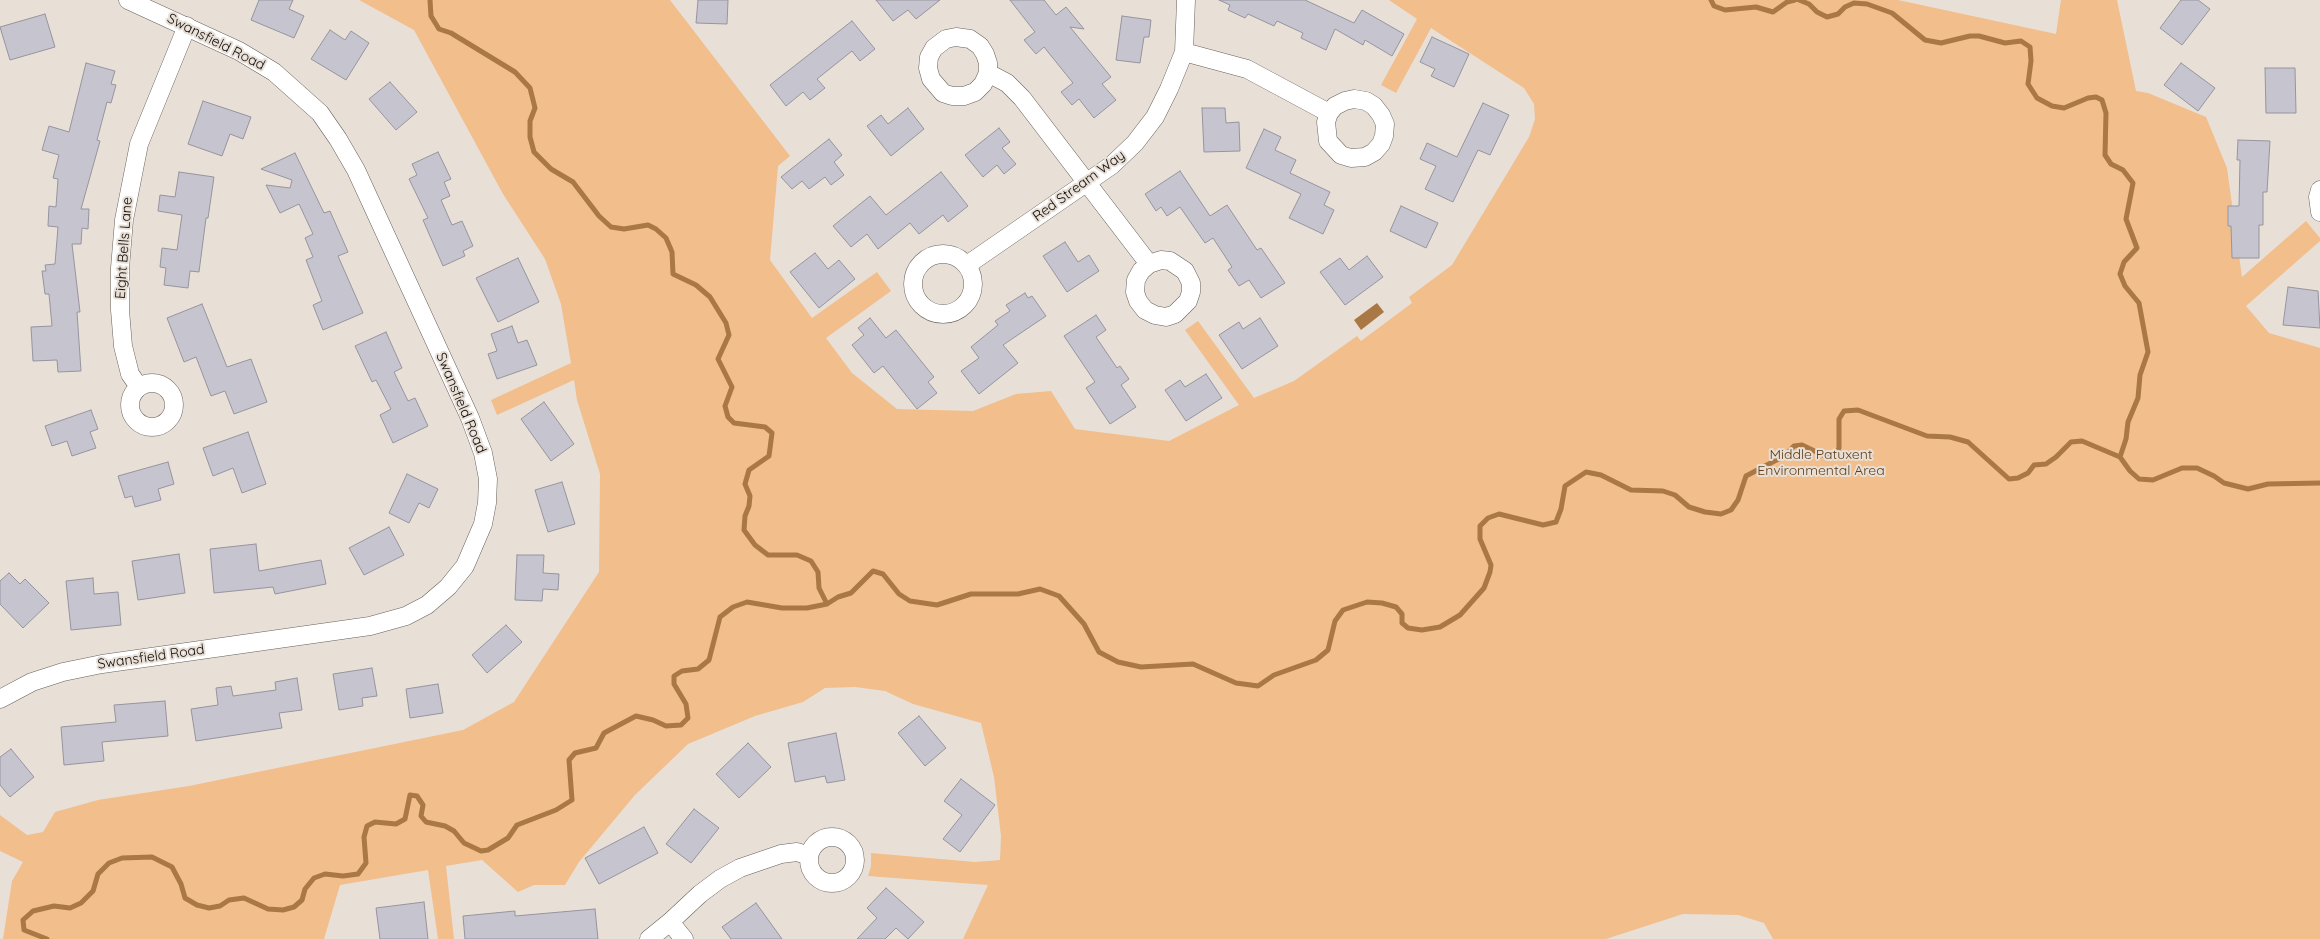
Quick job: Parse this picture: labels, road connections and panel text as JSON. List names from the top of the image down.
{
  "streets": {
    "street": ["Swansfield Road", "Red Stream Way", "Eight Bells Lane"]
  },
  "crossings": [
    ["Swansfield Road", "Eight Bells Lane"]
  ],
  "parks": ["Middle Patuxent Environmental Area"]
}
